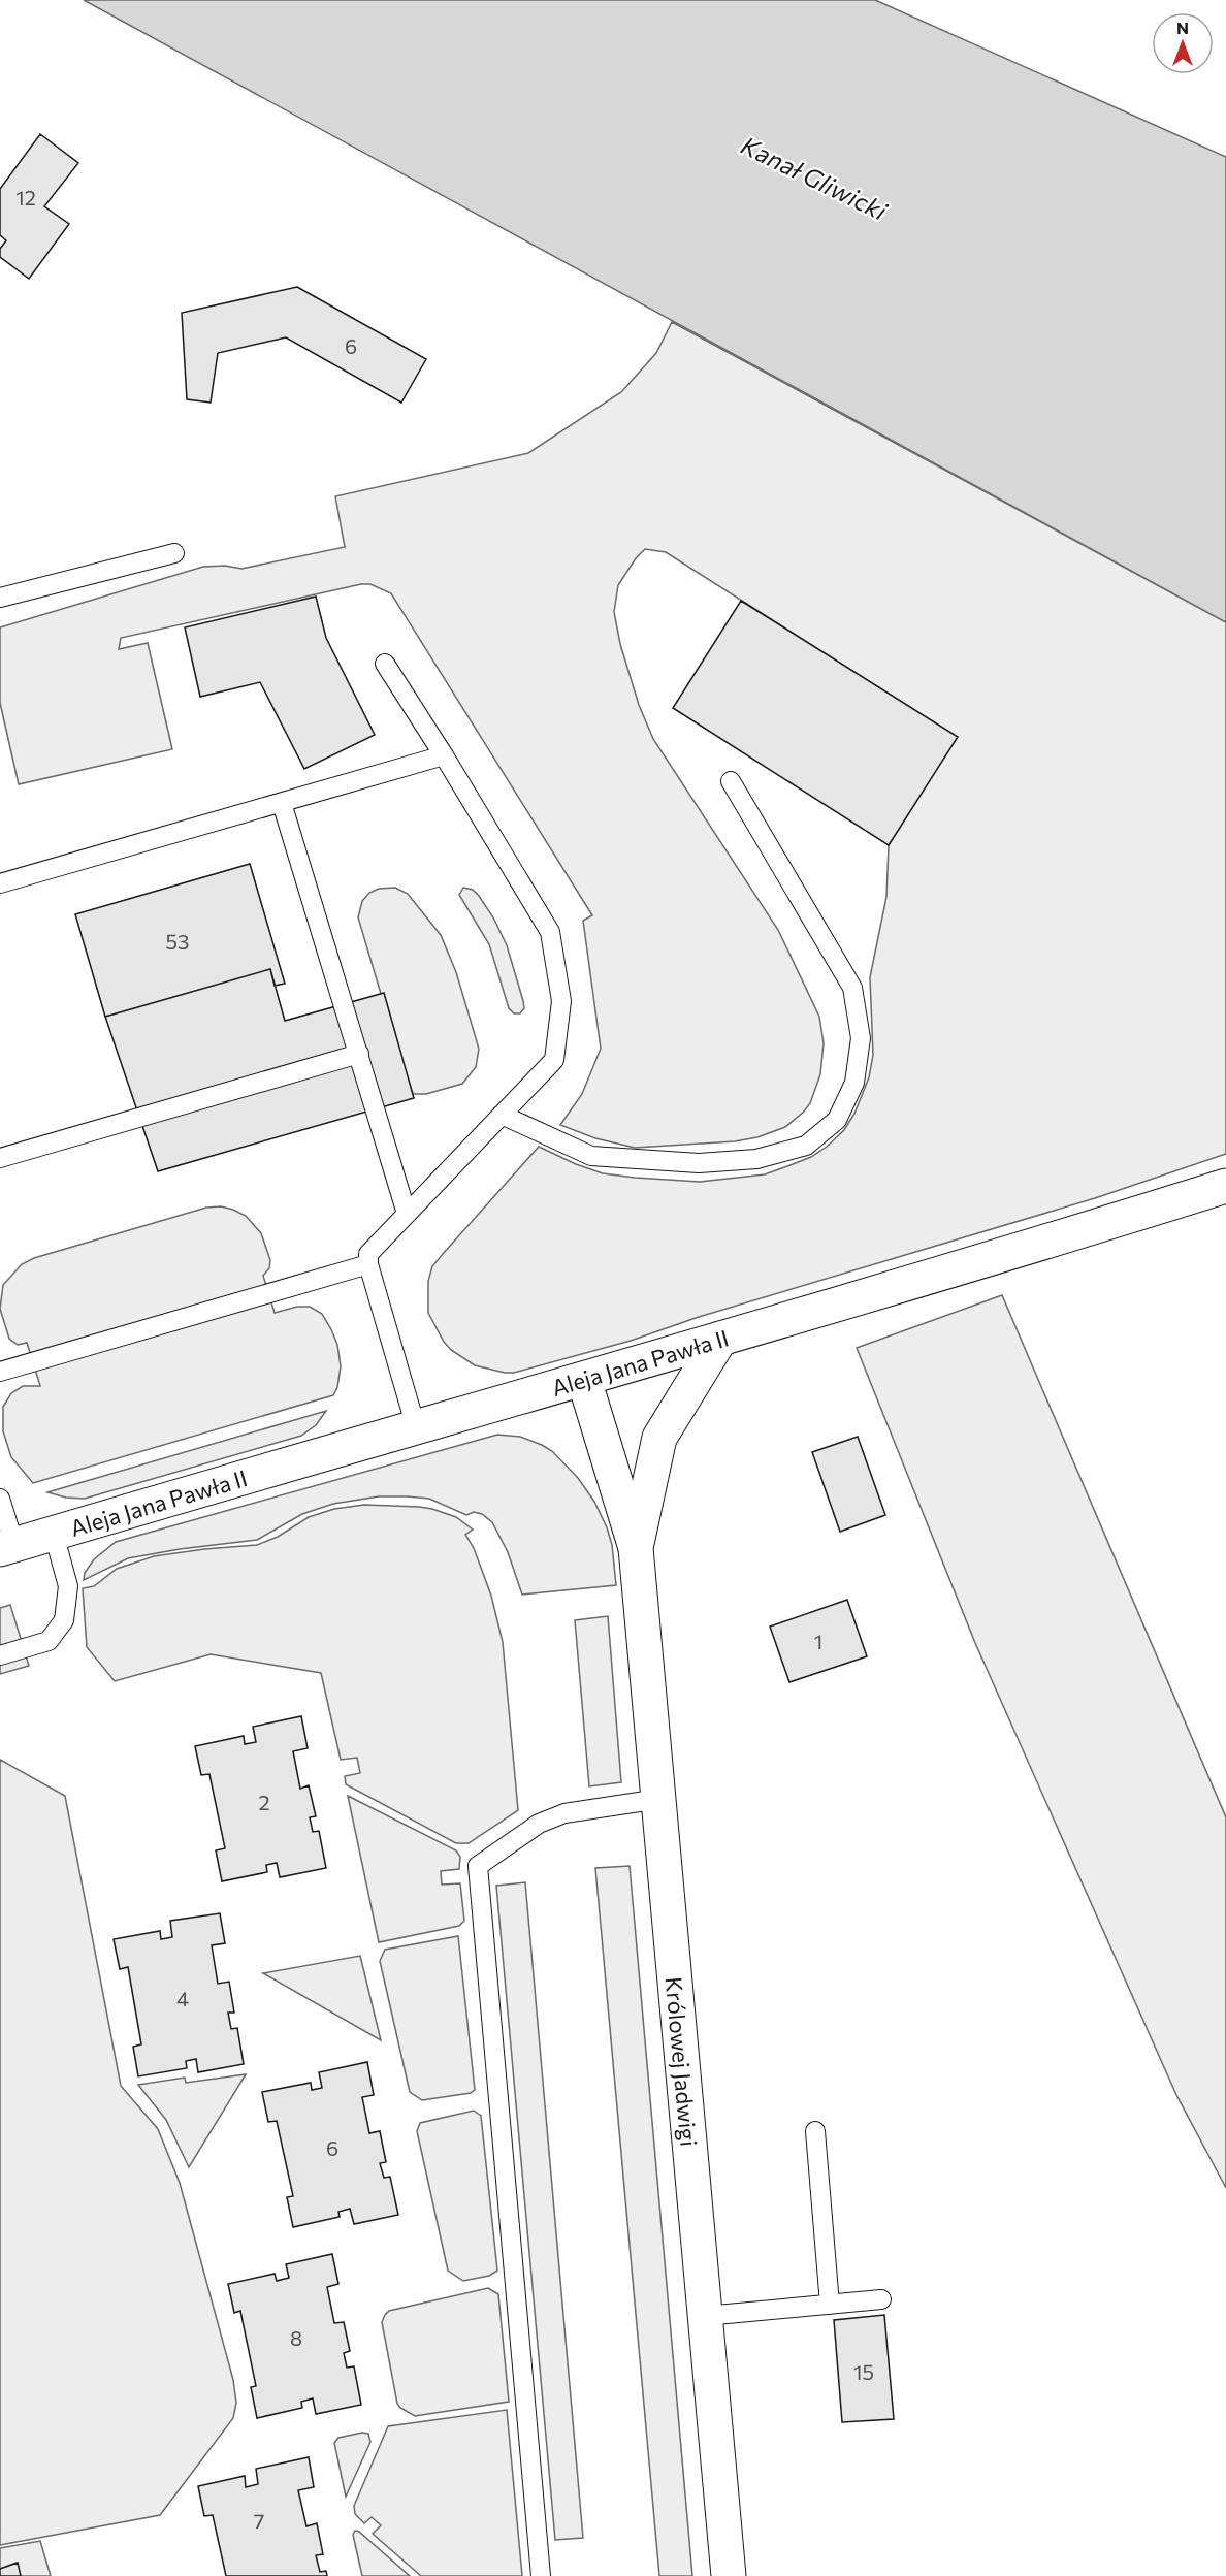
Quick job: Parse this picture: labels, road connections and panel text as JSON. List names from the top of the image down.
{
  "streets": {
    "street": ["Aleja Jana Pawła II", "Królowej Jadwigi"]
  },
  "crossings": [
    ["Aleja Jana Pawła II", "Królowej Jadwigi"]
  ],
  "water": ["Kanał Gliwicki"],
  "house_numbers": [
    "12",
    "6",
    "53",
    "1",
    "2",
    "4",
    "6",
    "8",
    "15",
    "7"
  ],
  "north": "top"
}
